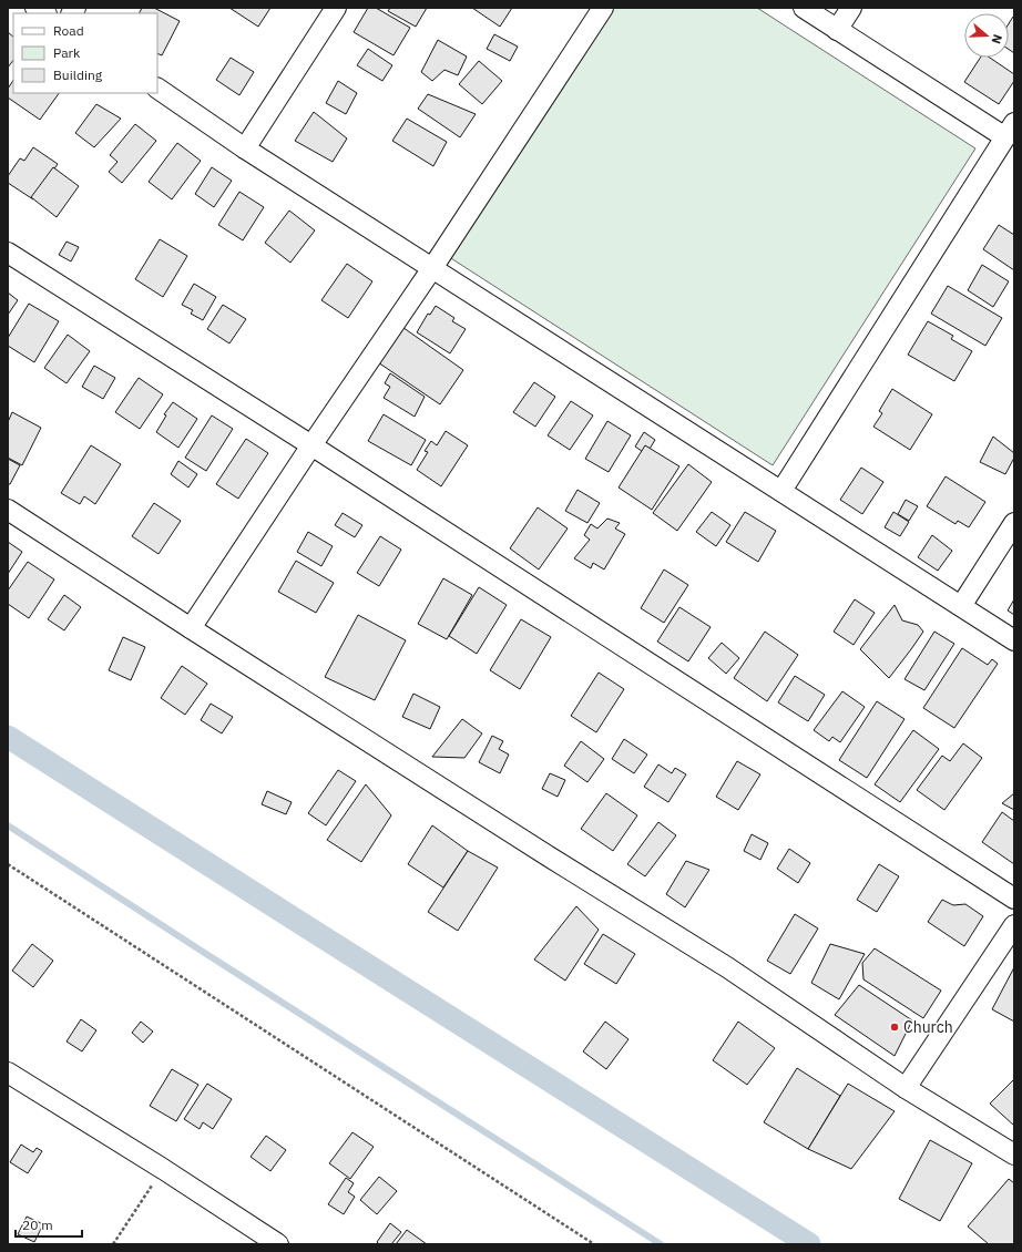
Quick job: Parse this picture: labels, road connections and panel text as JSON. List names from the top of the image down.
{
  "places": ["Church"],
  "legend": ["Road", "Park", "Building"],
  "scale_bar": "20 m",
  "north": "right"
}
